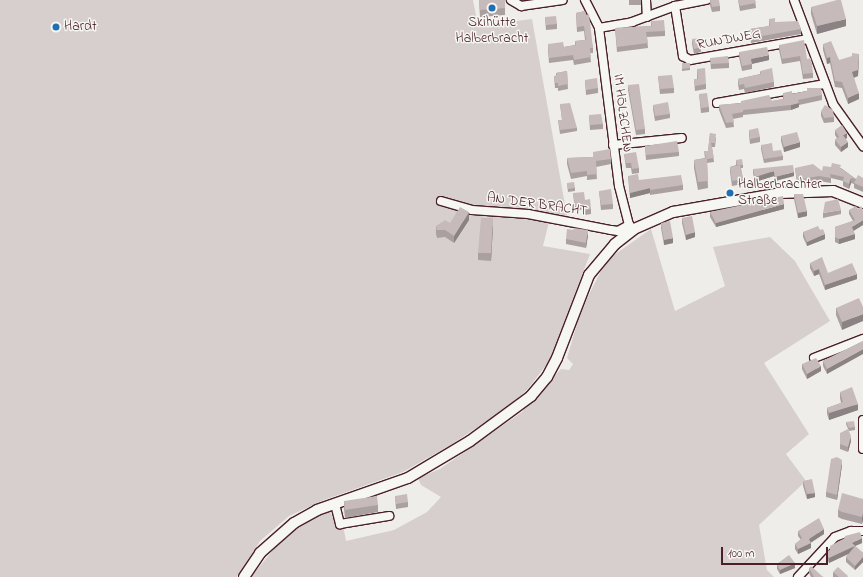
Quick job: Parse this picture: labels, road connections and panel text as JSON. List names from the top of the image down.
{
  "streets": {
    "street": ["RUNDWEG", "IM HÖLZCHEN", "AN DER BRACHT"]
  },
  "crossings": [
    ["IM HÖLZCHEN", "AN DER BRACHT"]
  ],
  "places": ["Skihütte Halberbracht", "Hardt", "Halberbrachter Straße"],
  "scale_bar": "100 m"
}
